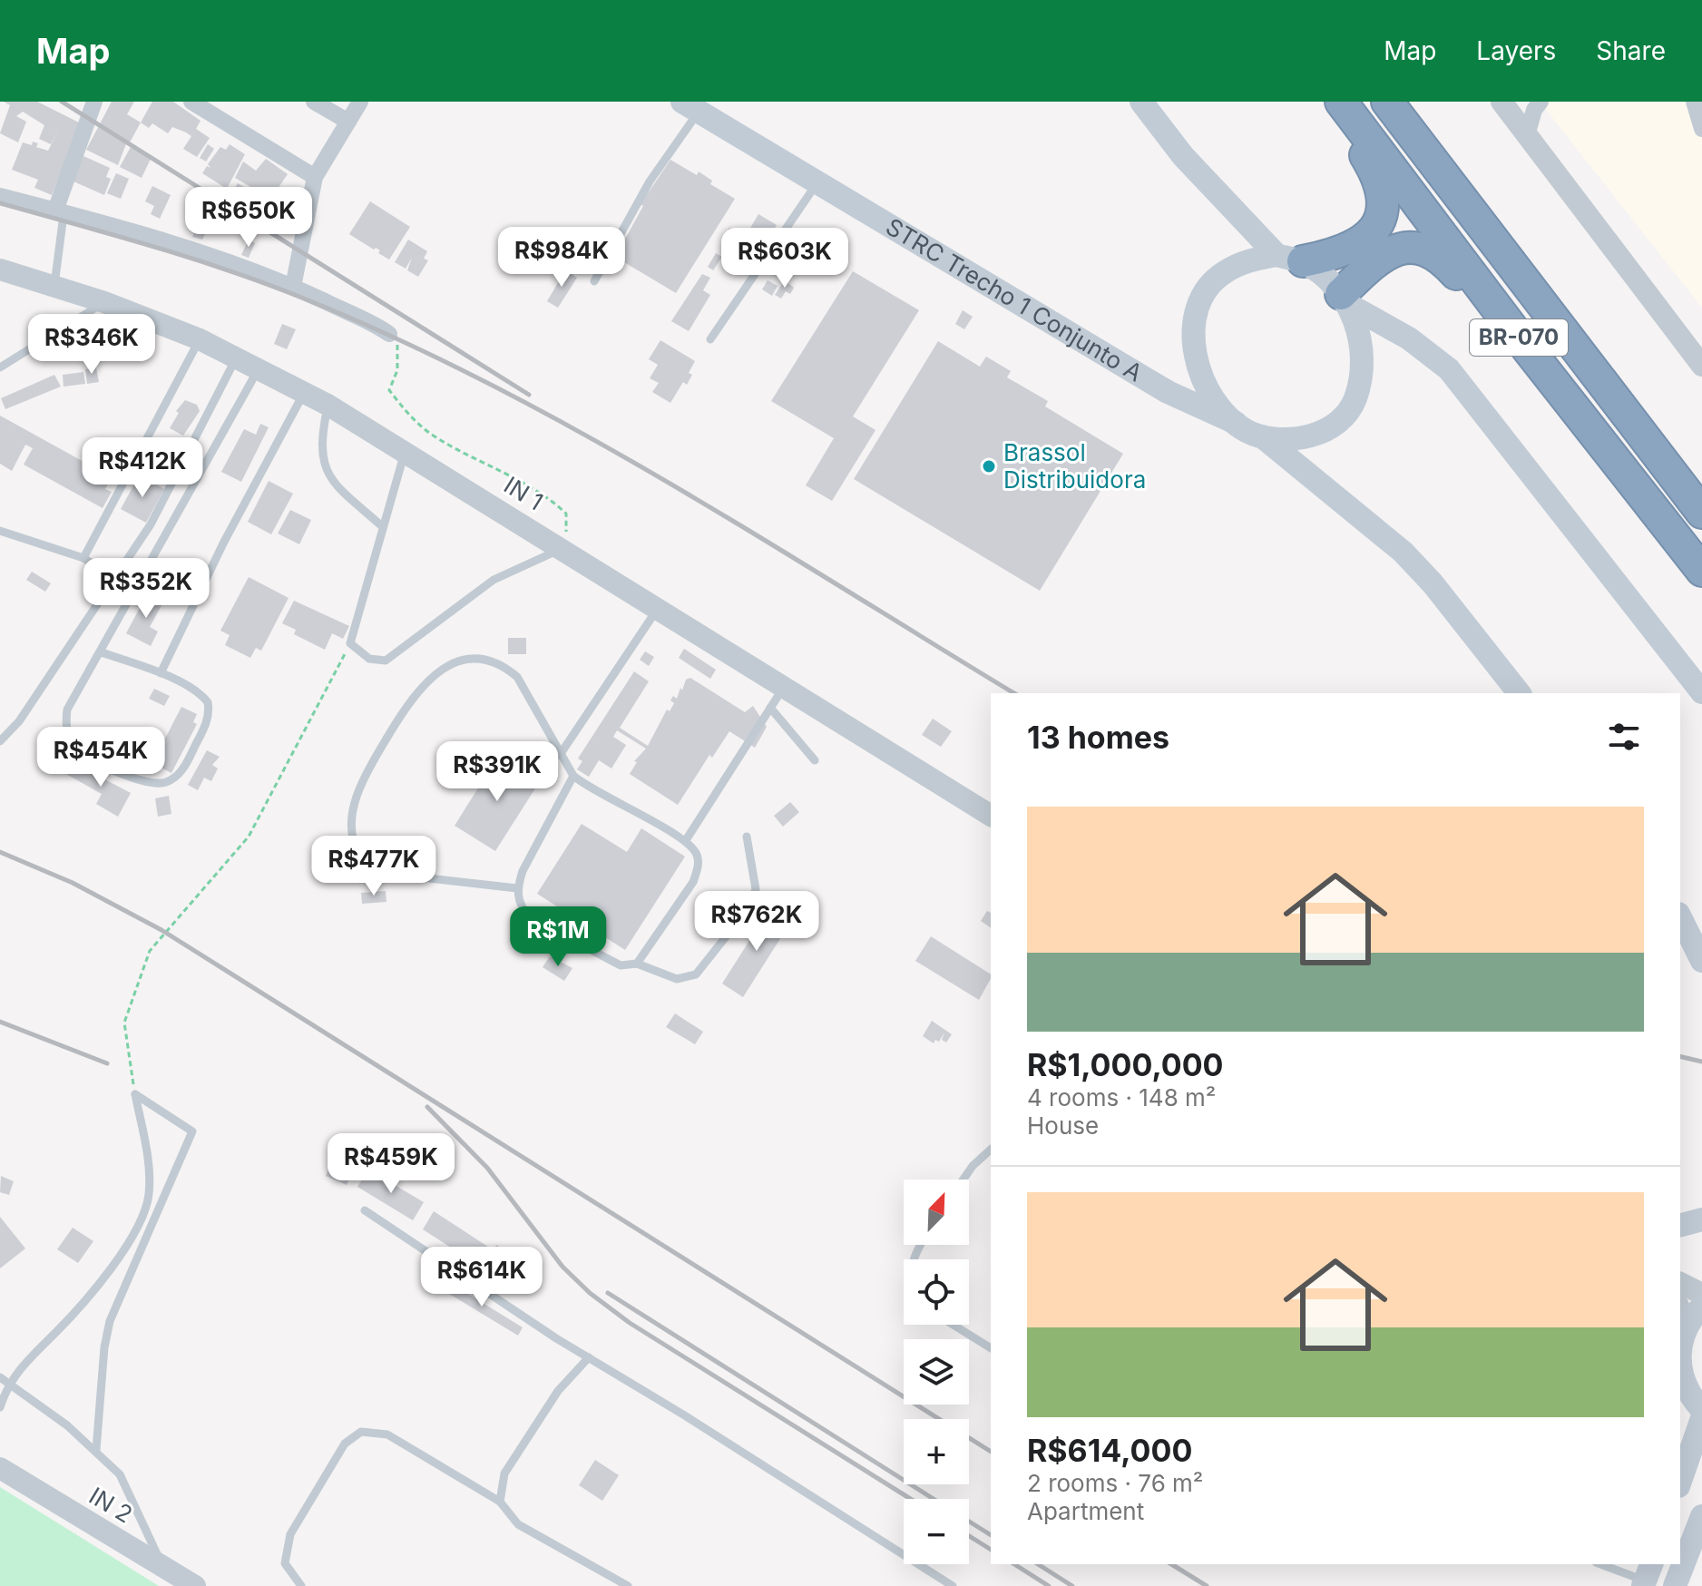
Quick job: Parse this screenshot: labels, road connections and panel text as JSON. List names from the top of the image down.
{
  "streets": {
    "highway": ["BR-070"],
    "main road": ["STRC Trecho 1 Conjunto A"],
    "street": ["IN 1", "IN 2"]
  },
  "places": ["Brassol Distribuidora"],
  "north": "top right",
  "page": {
    "header": "Map",
    "nav": ["Map", "Layers", "Share"],
    "price": [
      "R$650K",
      "R$984K",
      "R$603K",
      "R$346K",
      "R$412K",
      "R$352K",
      "R$454K",
      "R$391K",
      "R$477K",
      "R$762K",
      "R$1M",
      "R$459K",
      "R$614K"
    ],
    "heading": "13 homes",
    "list": [
      {
        "name": "R$1,000,000",
        "note": "4 rooms · 148 m² · House"
      },
      {
        "name": "R$614,000",
        "note": "2 rooms · 76 m² · Apartment"
      }
    ],
    "map_buttons": ["+", "−"]
  }
}
